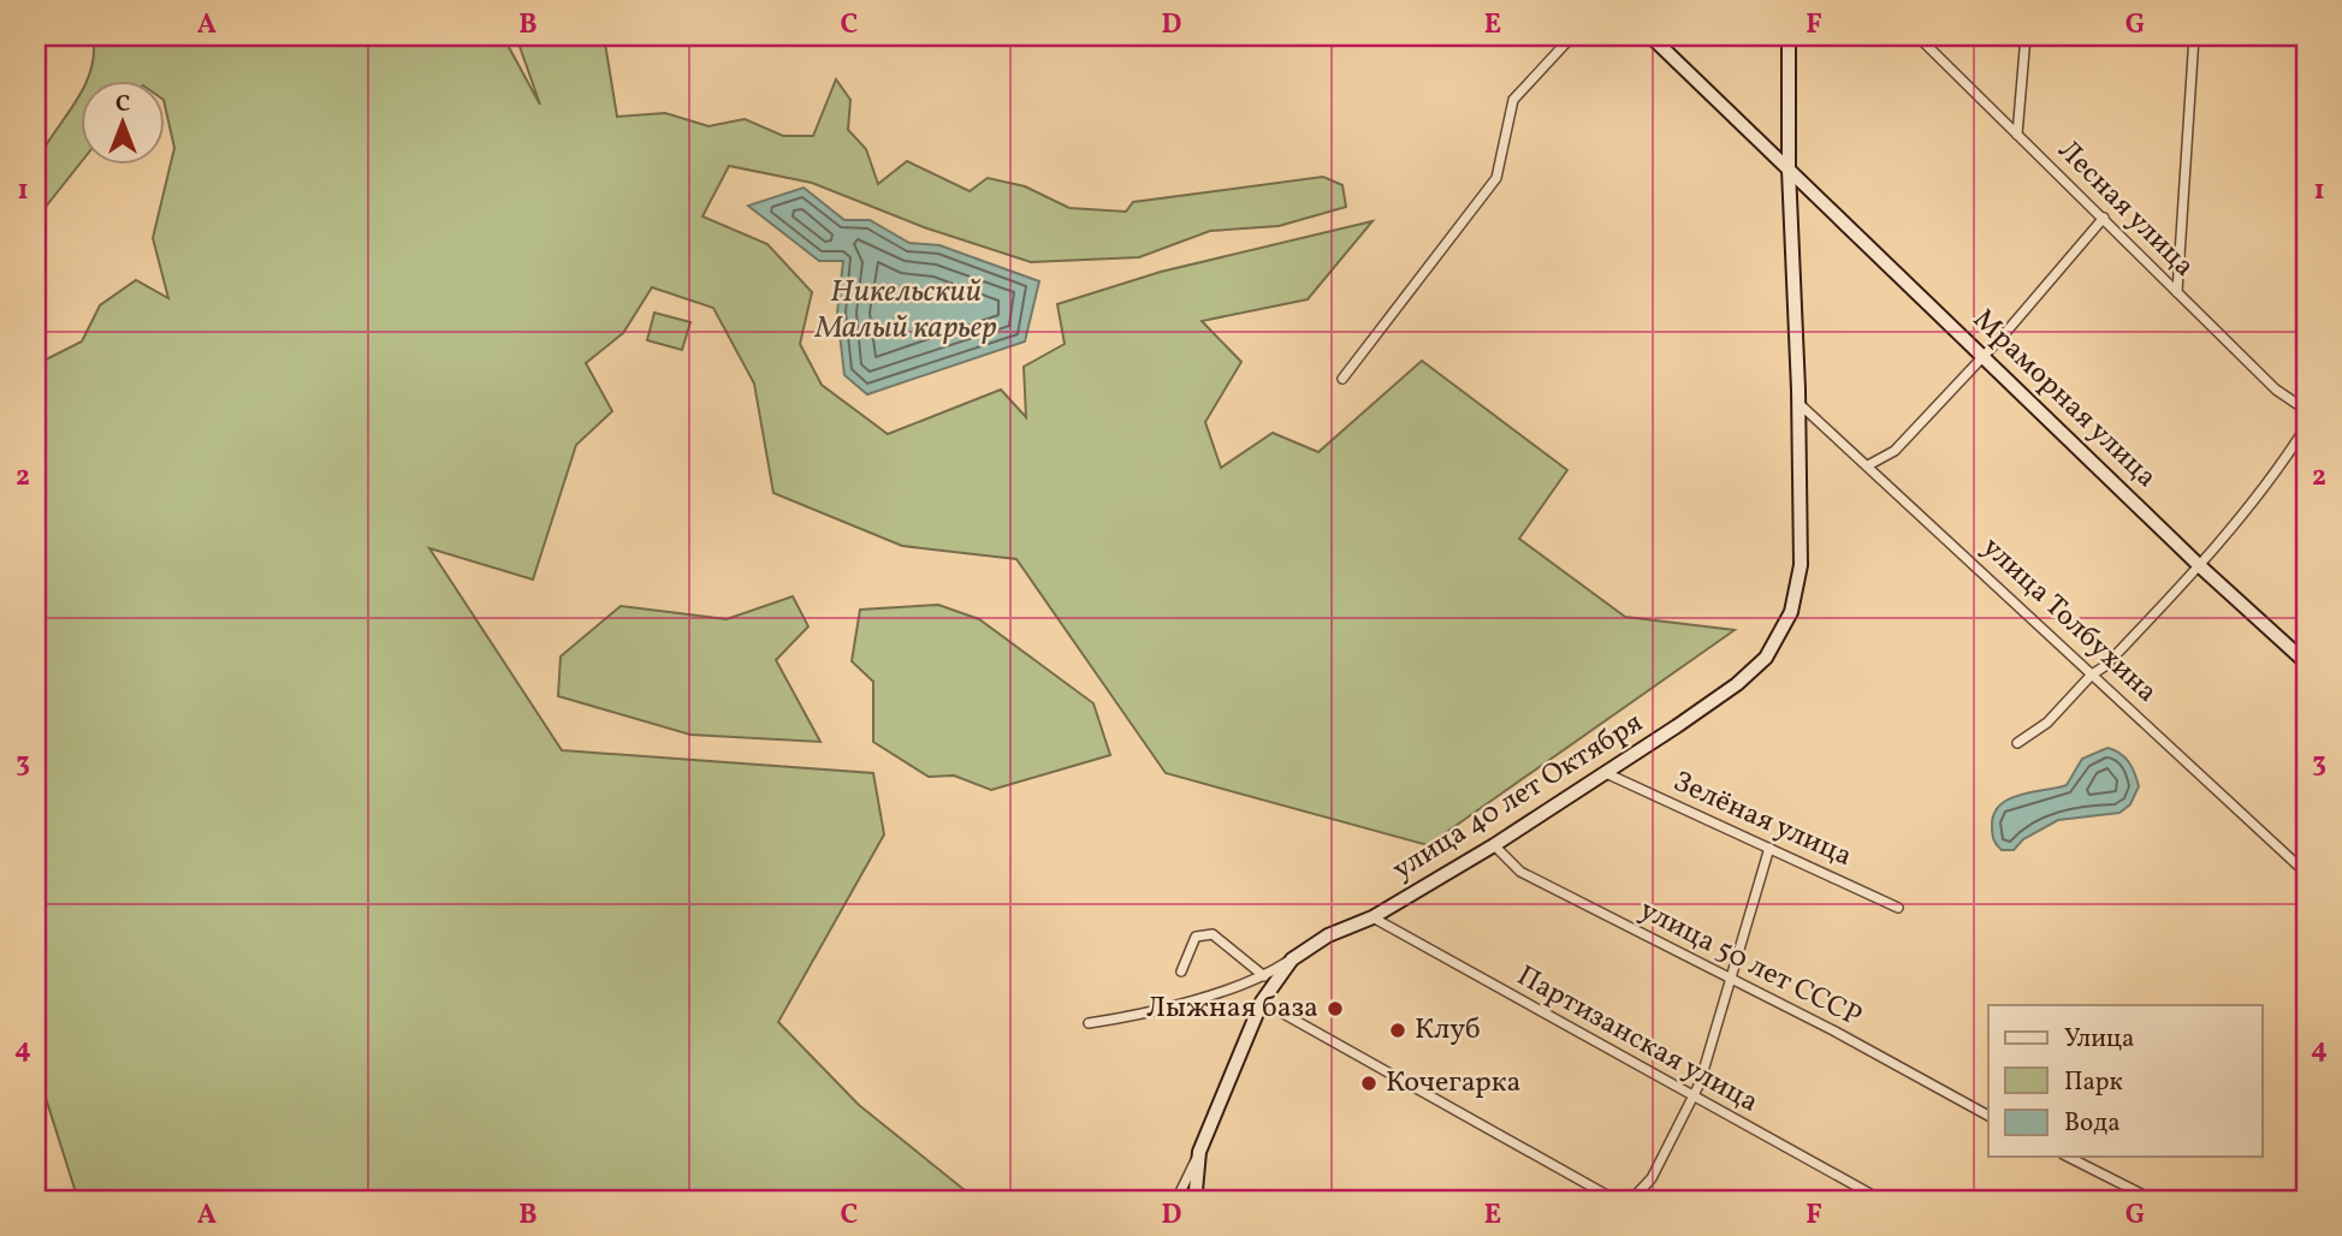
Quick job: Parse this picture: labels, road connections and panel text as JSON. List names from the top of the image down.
{
  "streets": {
    "street": [
      "Лесная улица",
      "Мраморная улица",
      "улица Толбухина",
      "улица 40 лет Октября",
      "Зелёная улица",
      "улица 50 лет СССР",
      "Партизанская улица"
    ]
  },
  "crossings": [
    ["Мраморная улица", "улица 40 лет Октября"],
    ["улица Толбухина", "улица 40 лет Октября"],
    ["улица 40 лет Октября", "Зелёная улица"],
    ["улица 40 лет Октября", "улица 50 лет СССР"],
    ["улица 40 лет Октября", "Партизанская улица"]
  ],
  "water": ["Никельский Малый карьер"],
  "places": ["Лыжная база", "Клуб", "Кочегарка"],
  "legend": ["Улица", "Парк", "Вода"],
  "north": "top",
  "grid": {
    "columns": [
      "A",
      "B",
      "C",
      "D",
      "E",
      "F",
      "G"
    ],
    "rows": [
      "1",
      "2",
      "3",
      "4"
    ]
  }
}
